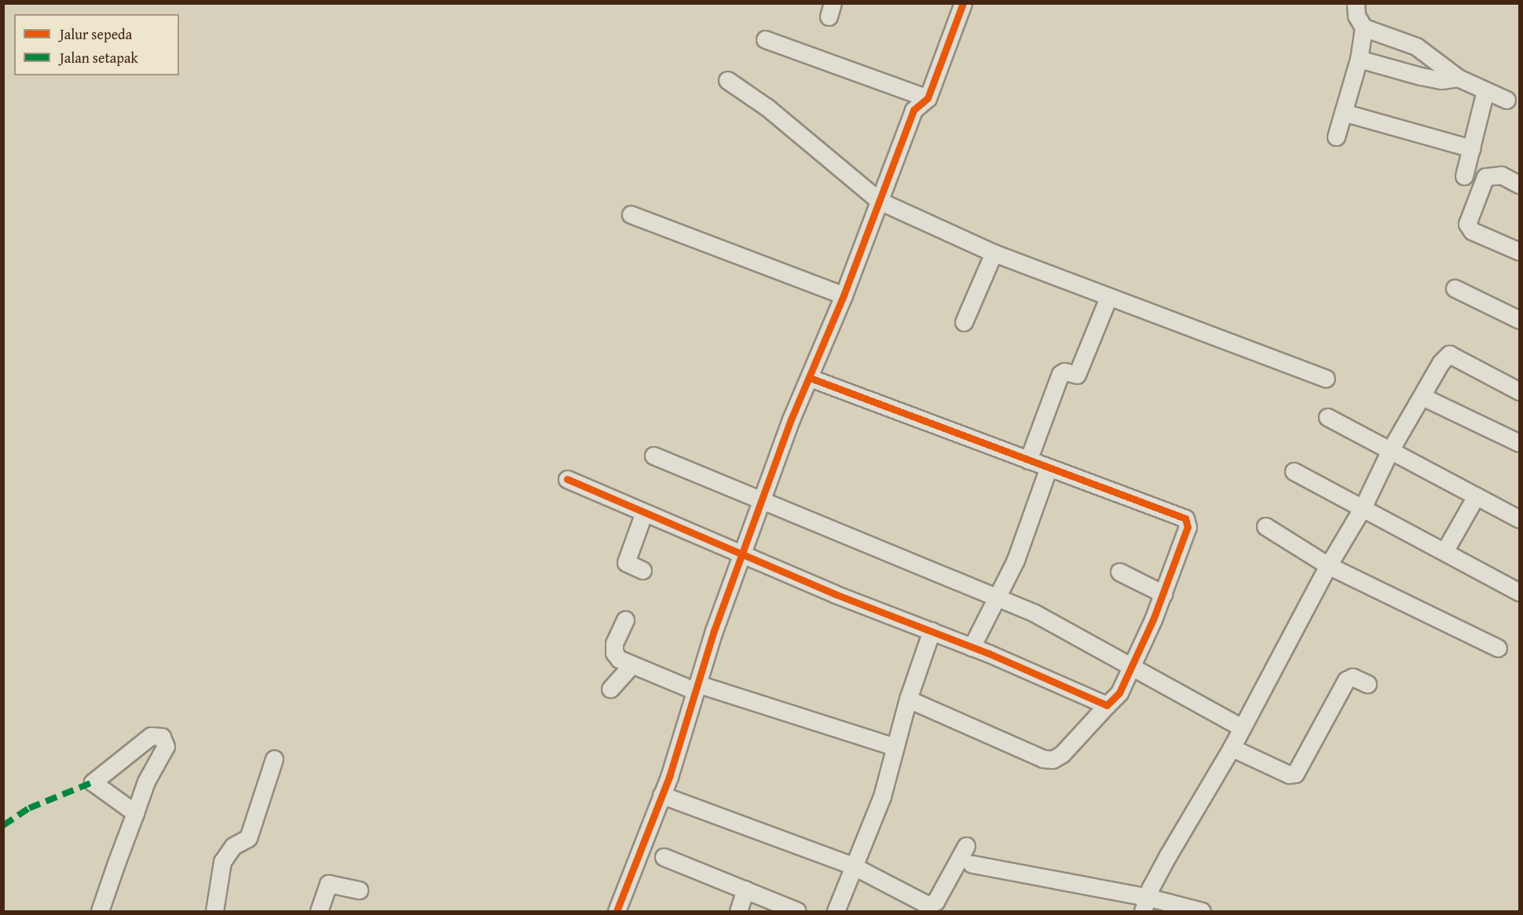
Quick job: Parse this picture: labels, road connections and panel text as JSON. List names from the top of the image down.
{
  "legend": ["Jalur sepeda", "Jalan setapak"]
}
